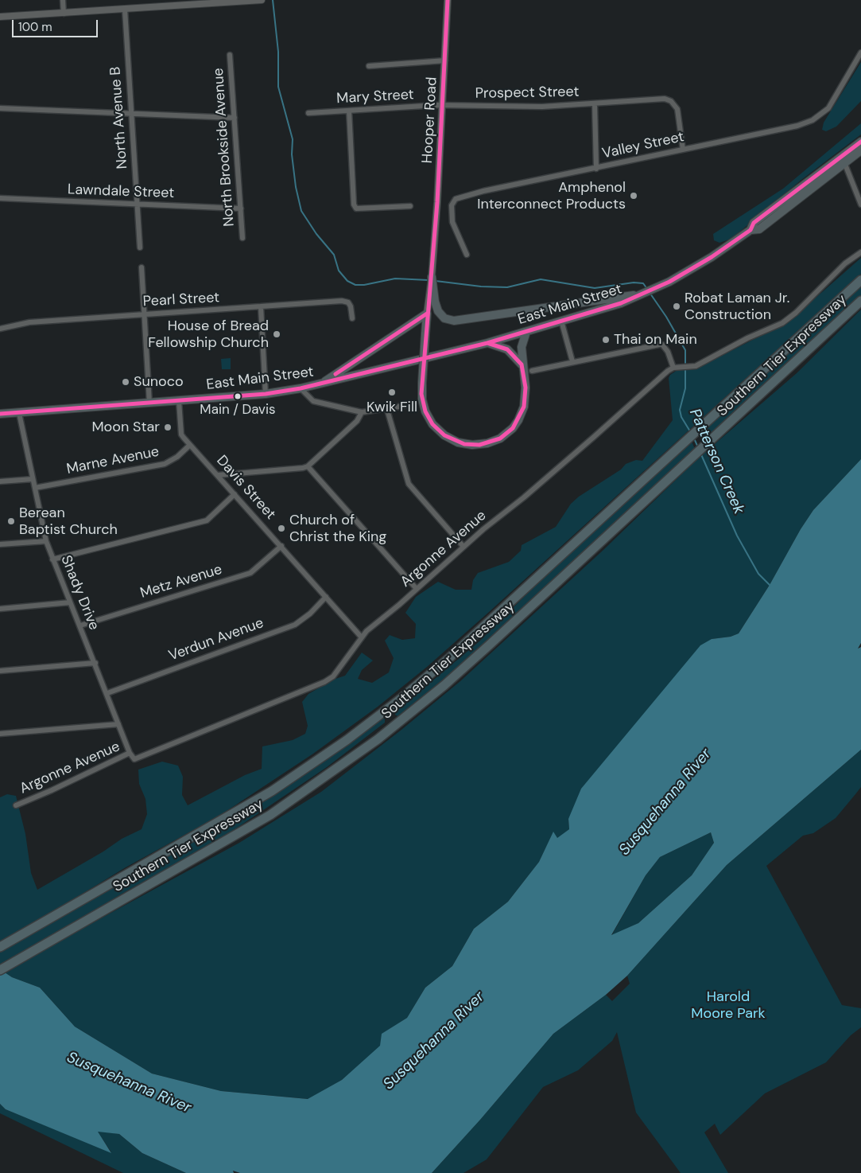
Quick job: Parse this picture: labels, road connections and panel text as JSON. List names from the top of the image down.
{
  "streets": {
    "highway": ["Southern Tier Expressway"],
    "main road": ["East Main Street"],
    "street": [
      "Prospect Street",
      "Mary Street",
      "North Avenue B",
      "Hooper Road",
      "Valley Street",
      "North Brookside Avenue",
      "Lawndale Street",
      "Pearl Street",
      "Marne Avenue",
      "Davis Street",
      "Argonne Avenue",
      "Metz Avenue",
      "Shady Drive",
      "Verdun Avenue"
    ]
  },
  "crossings": [
    ["Prospect Street", "Mary Street"],
    ["Prospect Street", "Hooper Road"],
    ["Prospect Street", "Valley Street"],
    ["Mary Street", "Hooper Road"],
    ["North Avenue B", "Lawndale Street"],
    ["North Brookside Avenue", "Lawndale Street"],
    ["East Main Street", "Davis Street"],
    ["East Main Street", "Shady Drive"],
    ["Marne Avenue", "Davis Street"],
    ["Marne Avenue", "Shady Drive"],
    ["Davis Street", "Argonne Avenue"],
    ["Davis Street", "Metz Avenue"],
    ["Davis Street", "Verdun Avenue"],
    ["Argonne Avenue", "Shady Drive"],
    ["Metz Avenue", "Shady Drive"],
    ["Shady Drive", "Verdun Avenue"]
  ],
  "water": ["Patterson Creek", "Susquehanna River"],
  "parks": ["Harold Moore Park"],
  "places": [
    "Amphenol Interconnect Products",
    "Robat Laman Jr. Construction",
    "House of Bread Fellowship Church",
    "Thai on Main",
    "Sunoco",
    "Kwik Fill",
    "Main / Davis",
    "Moon Star",
    "Berean Baptist Church",
    "Church of Christ the King"
  ],
  "scale_bar": "100 m"
}
